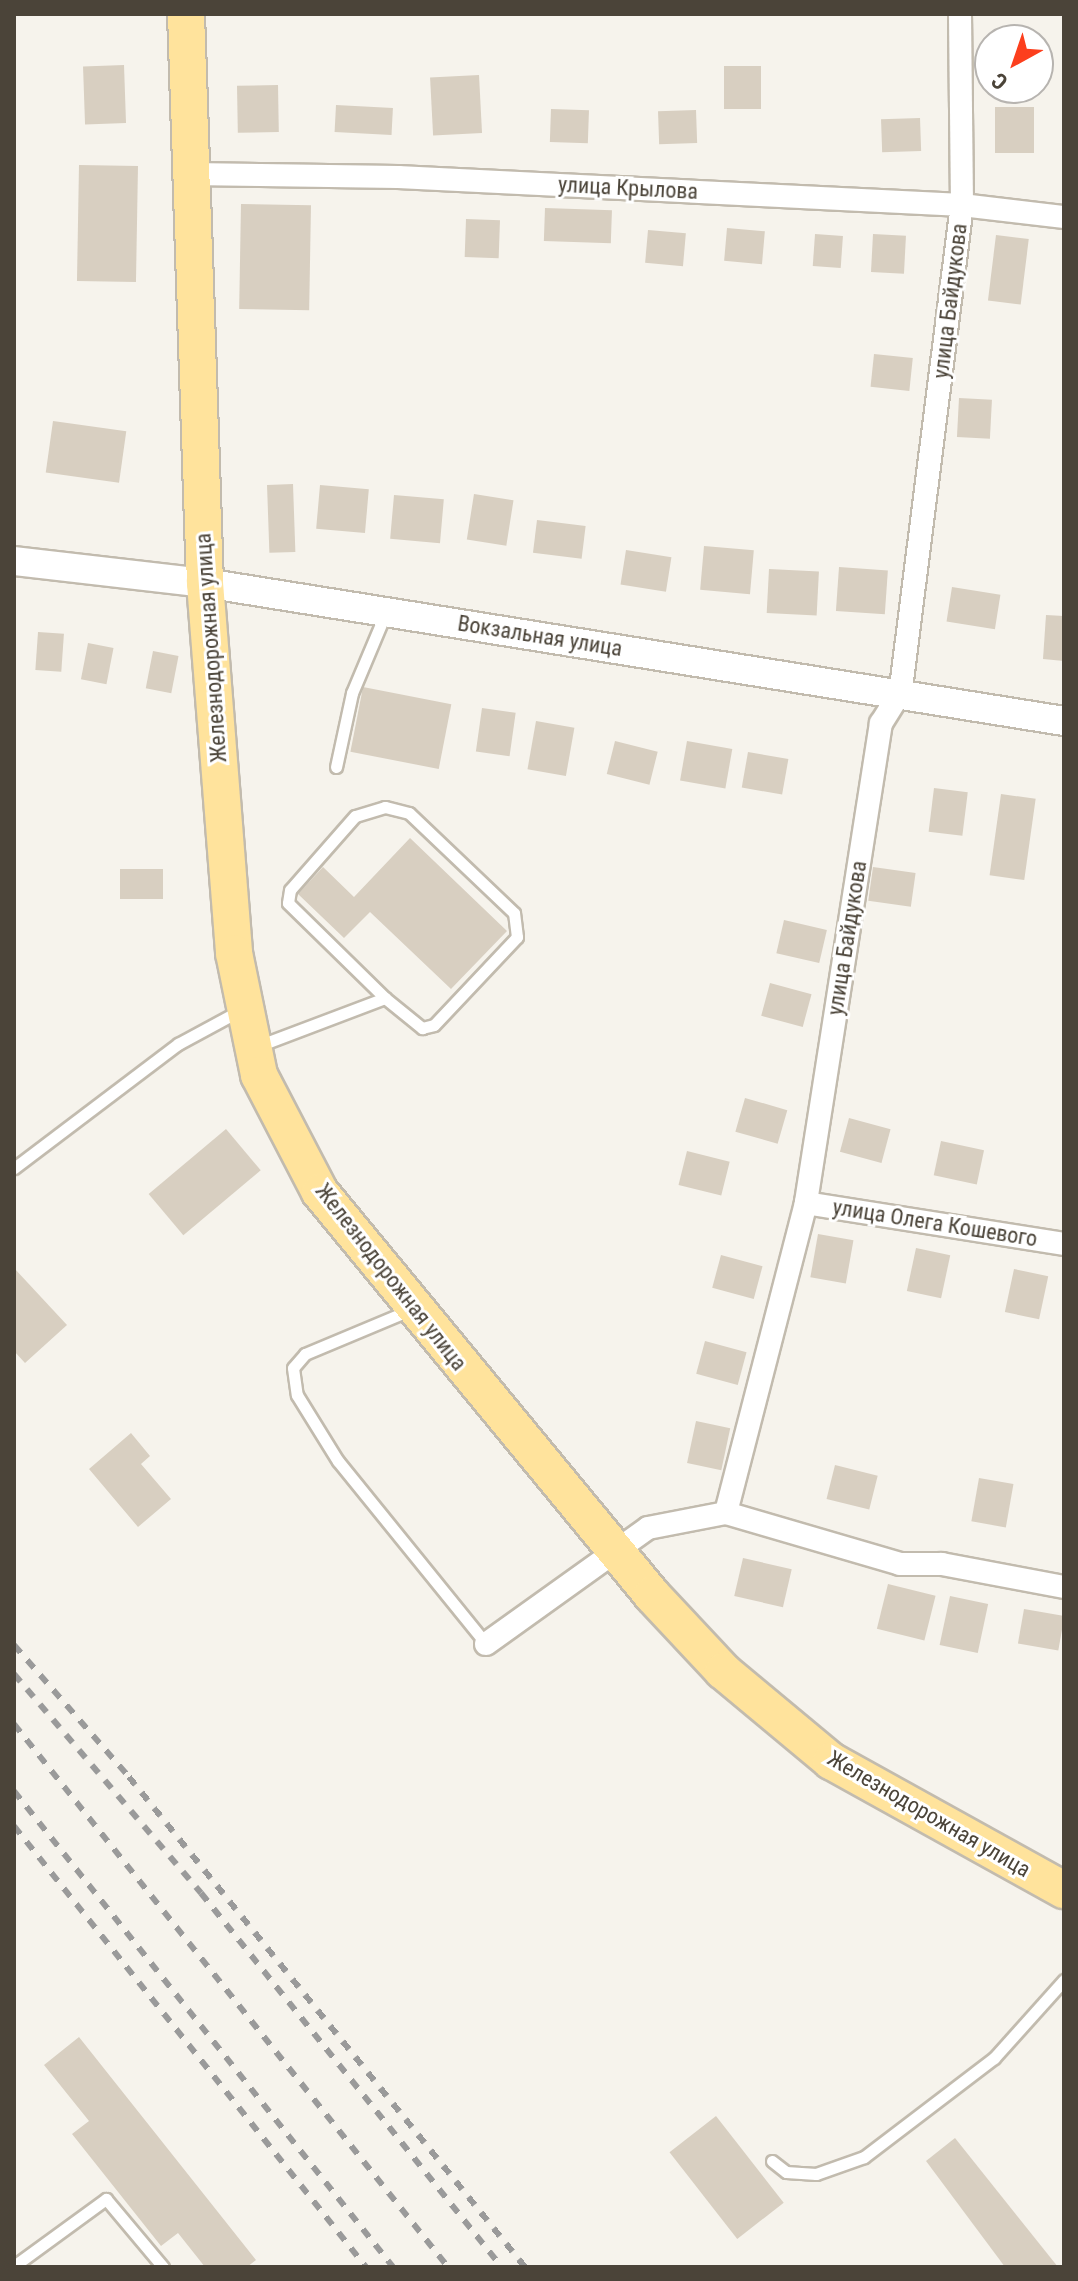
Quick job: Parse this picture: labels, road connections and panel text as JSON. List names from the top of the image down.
{
  "streets": {
    "main road": ["Железнодорожная улица"],
    "street": [
      "улица Крылова",
      "улица Байдукова",
      "Вокзальная улица",
      "улица Олега Кошевого"
    ]
  },
  "crossings": [
    ["улица Крылова", "улица Байдукова"],
    ["улица Крылова", "Железнодорожная улица"],
    ["улица Байдукова", "Вокзальная улица"],
    ["улица Байдукова", "улица Олега Кошевого"],
    ["Вокзальная улица", "Железнодорожная улица"]
  ],
  "north": "bottom left"
}
